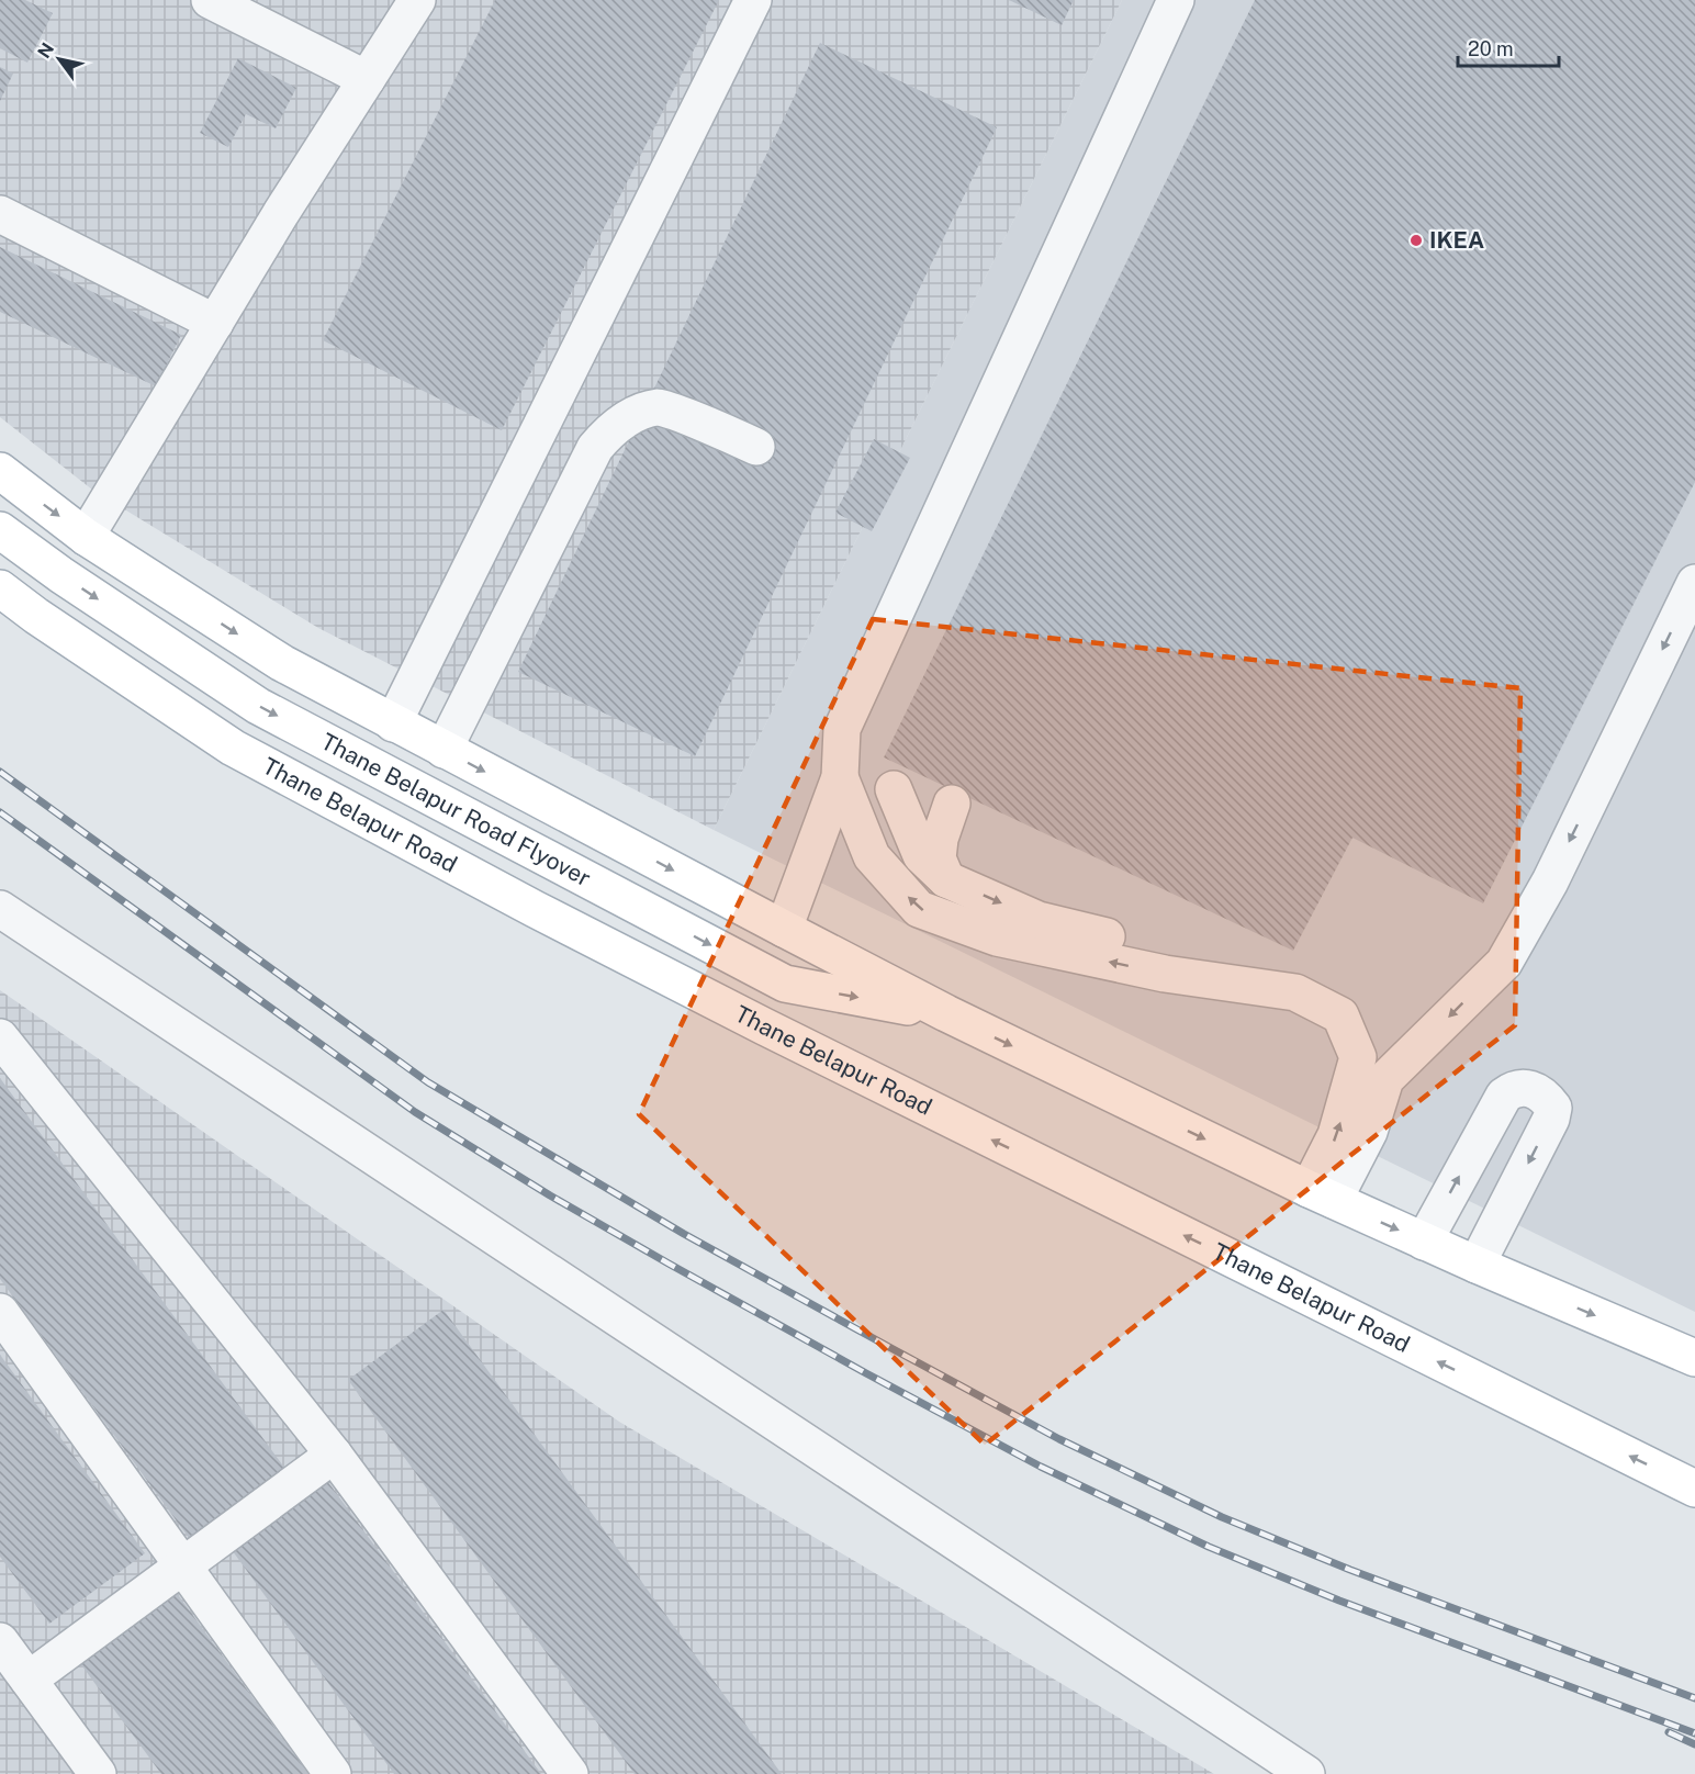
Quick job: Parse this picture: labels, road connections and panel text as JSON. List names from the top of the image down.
{
  "streets": {
    "main road": ["Thane Belapur Road Flyover", "Thane Belapur Road"]
  },
  "places": ["IKEA"],
  "scale_bar": "20 m",
  "north": "top left"
}
